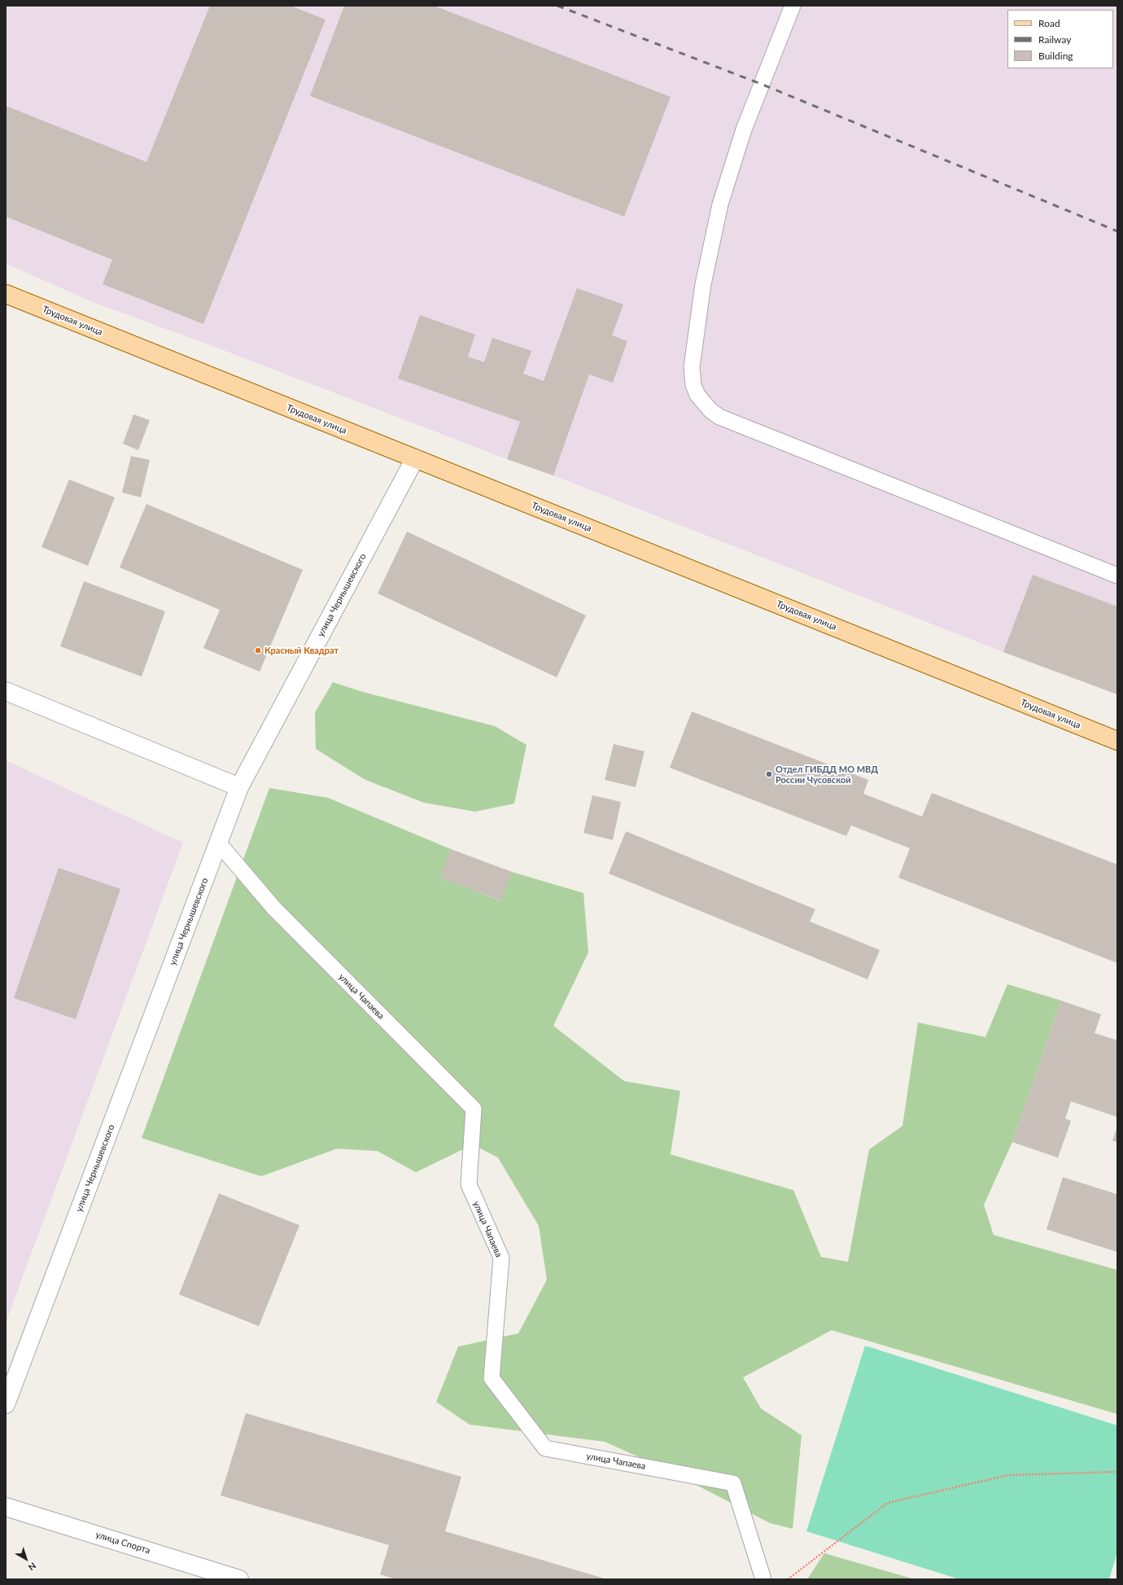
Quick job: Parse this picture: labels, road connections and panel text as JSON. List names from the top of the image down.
{
  "streets": {
    "main road": ["Трудовая улица"],
    "street": ["улица Чернышевского", "улица Спорта"],
    "lane": ["улица Чапаева"]
  },
  "crossings": [
    ["Трудовая улица", "улица Чернышевского"],
    ["улица Чернышевского", "улица Чапаева"]
  ],
  "places": ["Красный Квадрат", "Отдел ГИБДД МО МВД России Чусовской"],
  "legend": ["Road", "Railway", "Building"],
  "north": "bottom right"
}
